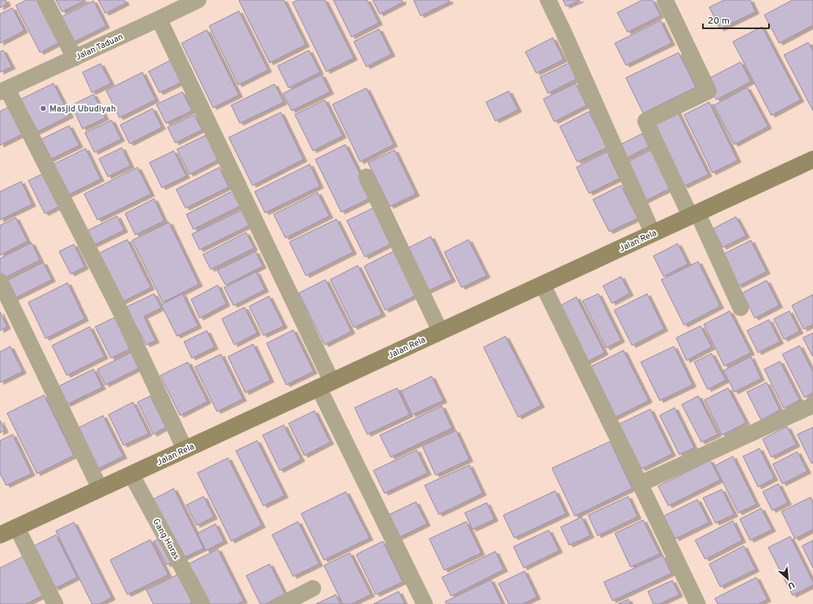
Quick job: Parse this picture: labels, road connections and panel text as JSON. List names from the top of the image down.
{
  "streets": {
    "street": ["Jalan Taduan", "Jalan Rela", "Gang Horas"]
  },
  "crossings": [
    ["Jalan Rela", "Gang Horas"]
  ],
  "places": ["Masjid Ubudiyah"],
  "scale_bar": "20 m",
  "north": "bottom right"
}
